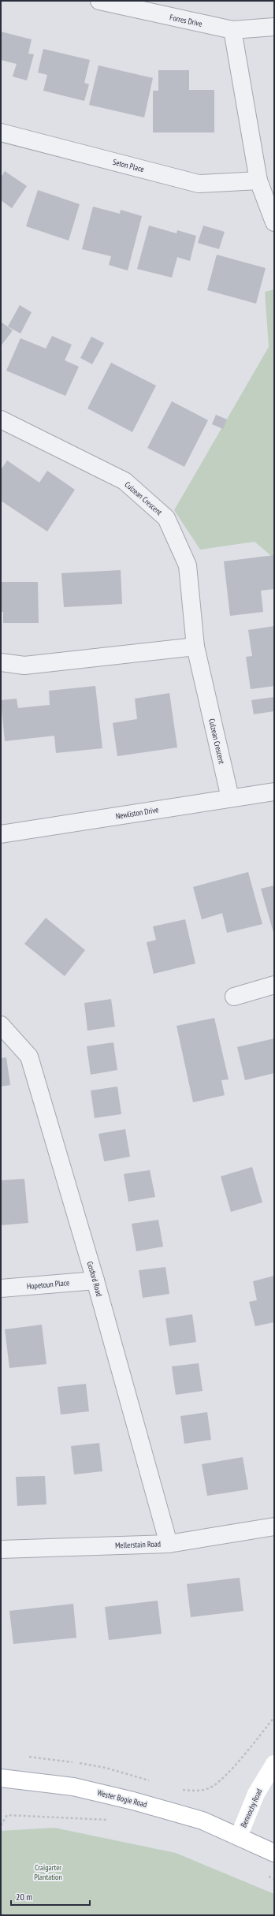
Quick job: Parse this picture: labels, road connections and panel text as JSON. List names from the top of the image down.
{
  "streets": {
    "main road": ["Wester Bogie Road", "Bennochy Road"],
    "street": [
      "Forres Drive",
      "Seton Place",
      "Culzean Crescent",
      "Newliston Drive",
      "Gosford Road",
      "Hopetoun Place",
      "Mellerstain Road"
    ]
  },
  "crossings": [
    ["Culzean Crescent", "Newliston Drive"],
    ["Gosford Road", "Hopetoun Place"],
    ["Gosford Road", "Mellerstain Road"],
    ["Wester Bogie Road", "Bennochy Road"]
  ],
  "parks": ["Craigarter Plantation"],
  "scale_bar": "20 m"
}
